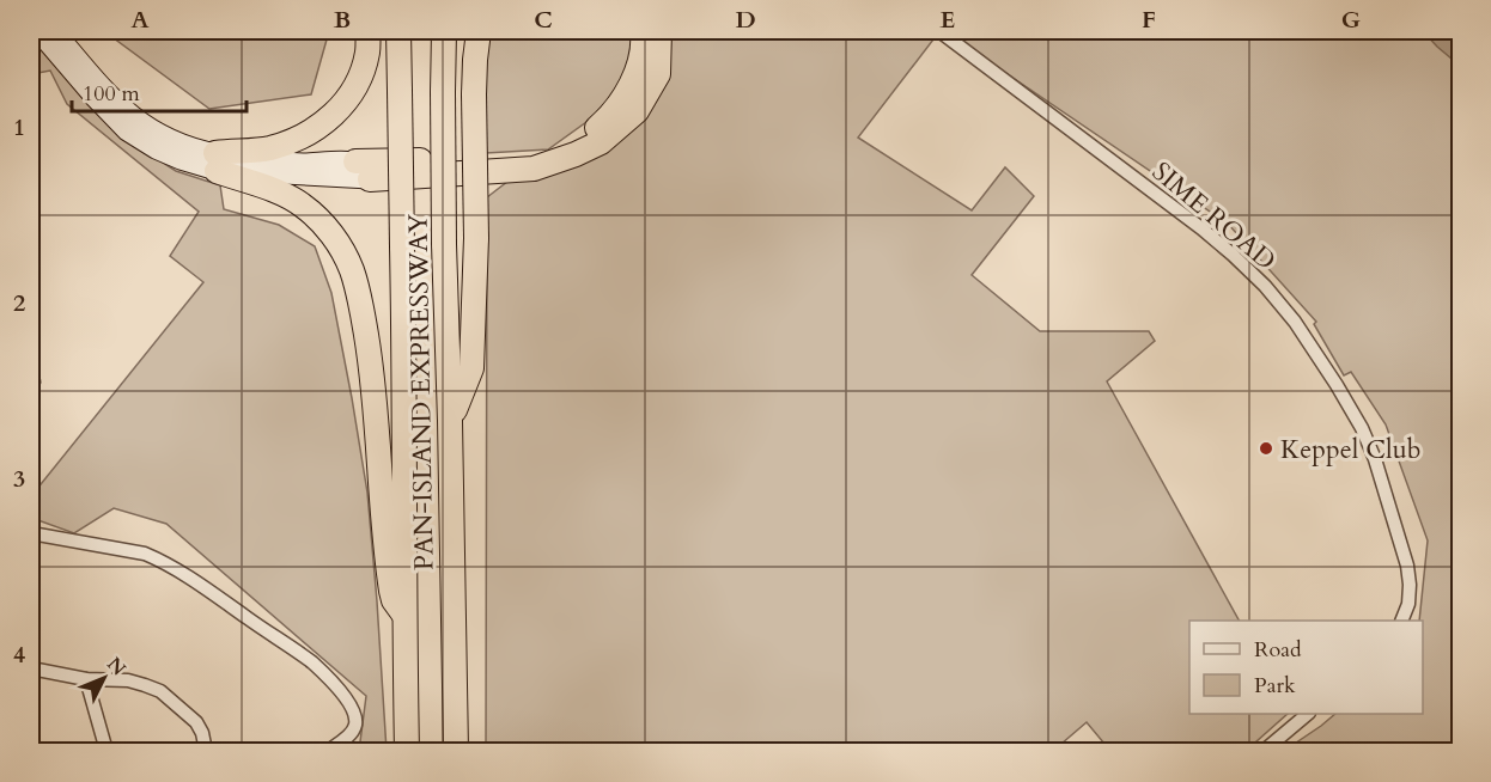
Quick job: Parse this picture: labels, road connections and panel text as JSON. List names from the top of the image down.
{
  "streets": {
    "highway": ["PAN-ISLAND EXPRESSWAY"],
    "street": ["SIME ROAD"]
  },
  "places": ["Keppel Club"],
  "legend": ["Road", "Park"],
  "scale_bar": "100 m",
  "north": "top right",
  "grid": {
    "columns": [
      "A",
      "B",
      "C",
      "D",
      "E",
      "F",
      "G"
    ],
    "rows": [
      "1",
      "2",
      "3",
      "4"
    ]
  }
}
